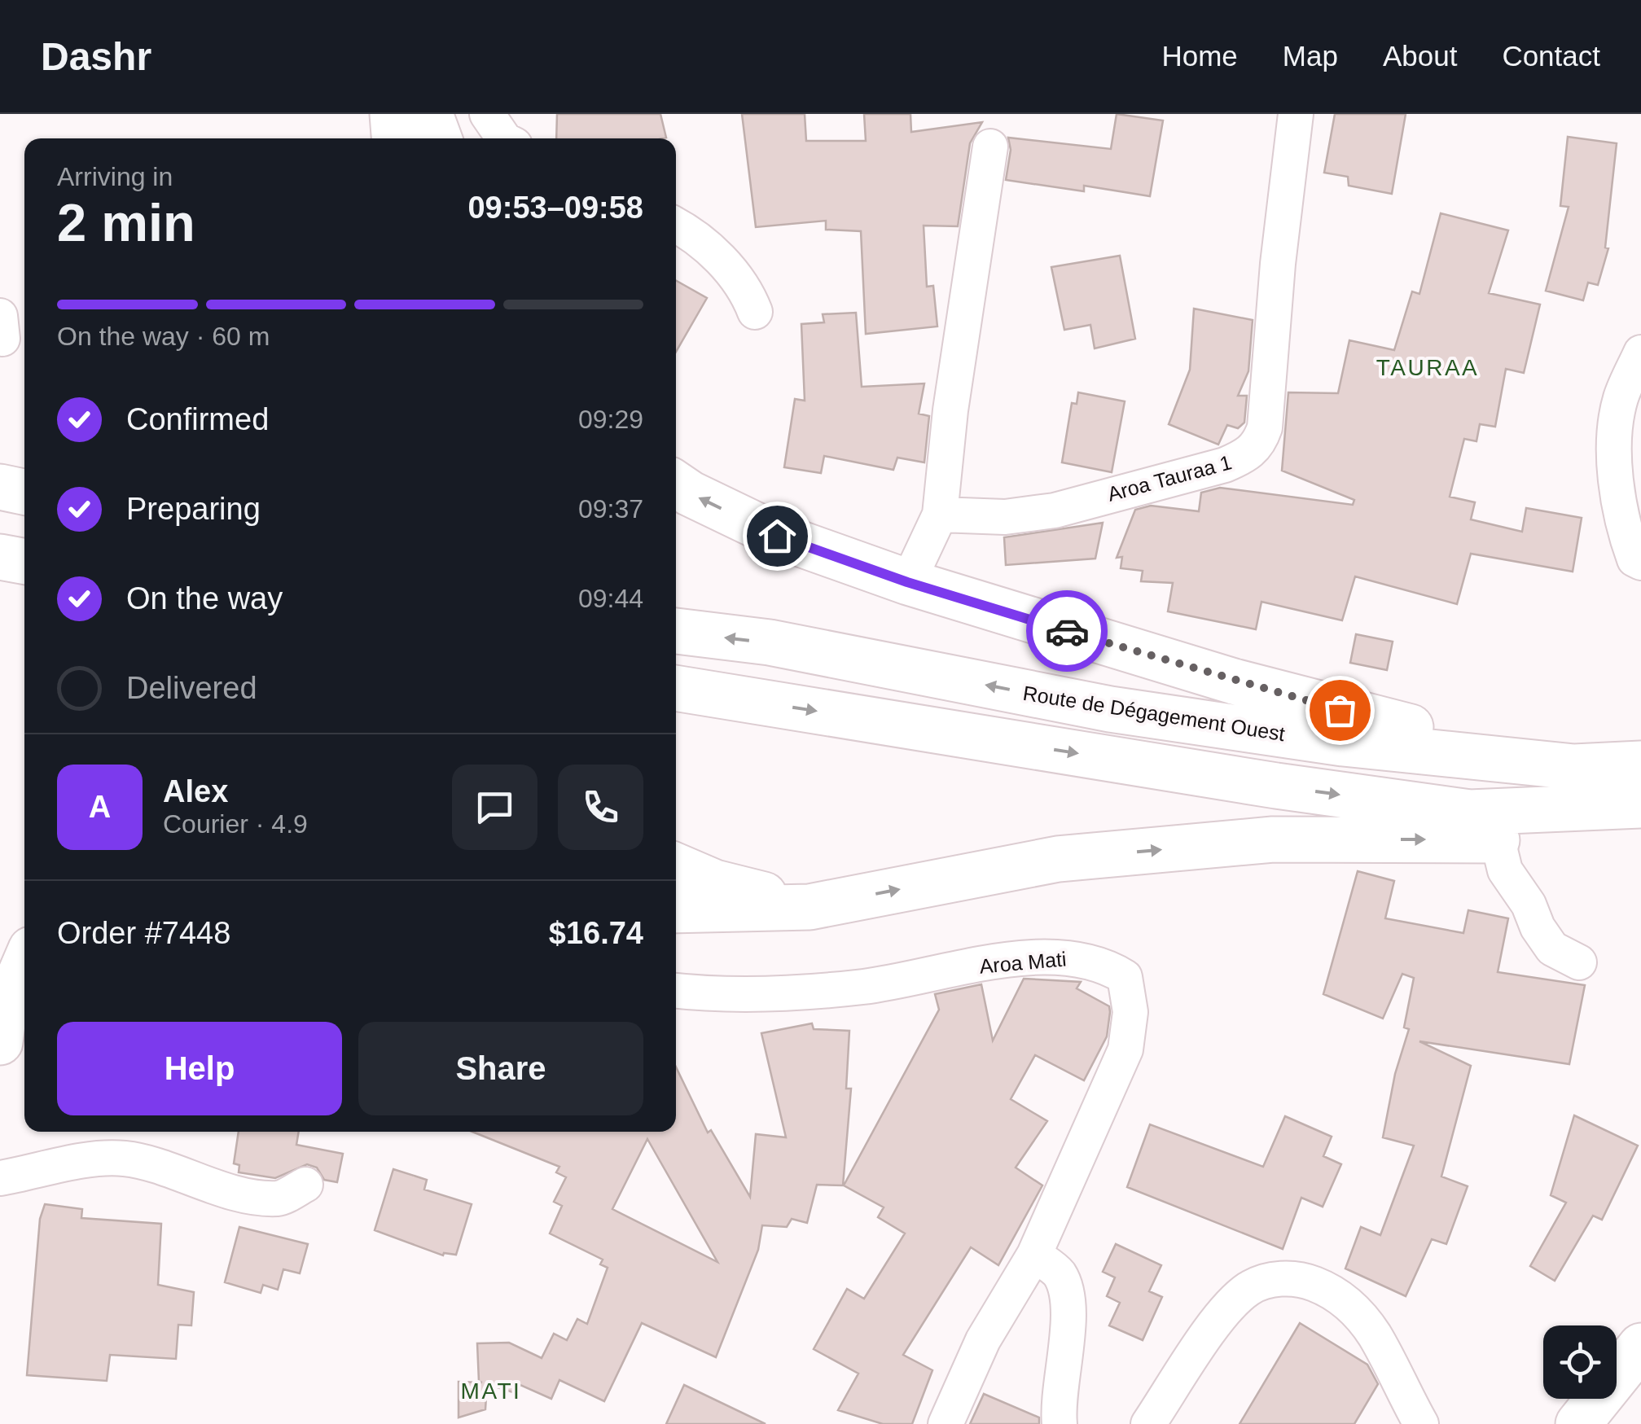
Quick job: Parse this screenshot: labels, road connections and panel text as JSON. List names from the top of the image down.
{
  "streets": {
    "main road": ["Route de Dégagement Ouest"],
    "street": ["Aroa Tauraa 1", "Aroa Mati"]
  },
  "districts": ["TAURAA", "MATI"],
  "page": {
    "header": "Dashr",
    "nav": [
      "Home",
      "Map",
      "About",
      "Contact"
    ],
    "heading": ["2 min", "Arriving in", "09:53–09:58"],
    "panel": [
      "Alex",
      "Courier · 4.9",
      "Order #7448",
      "$16.74"
    ],
    "bar": "On the way · 60 m",
    "list": [
      ["Confirmed", "09:29"],
      ["Preparing", "09:37"],
      ["On the way", "09:44"],
      "Delivered"
    ],
    "round": "A",
    "buttons": ["Help", "Share"]
  }
}
